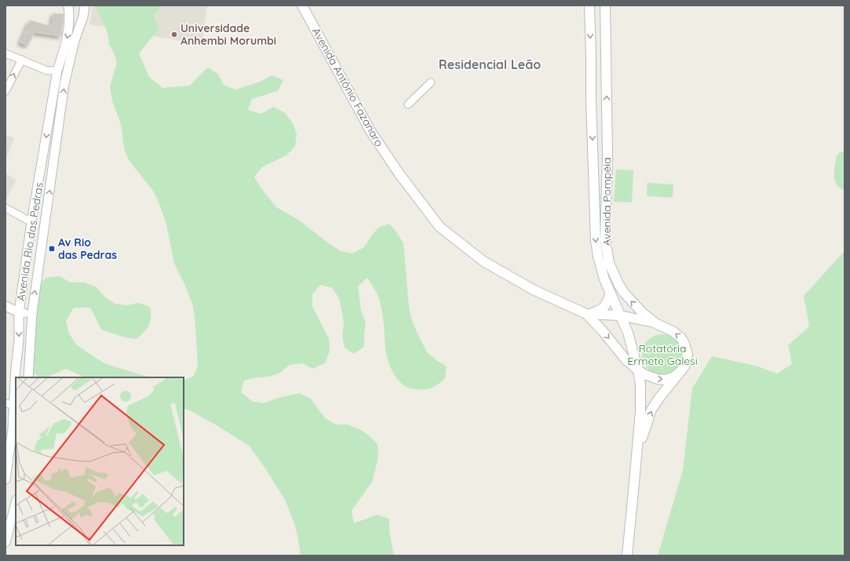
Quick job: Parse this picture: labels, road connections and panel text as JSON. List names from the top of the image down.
{
  "streets": {
    "main road": ["Avenida Antônio Fazanaro", "Avenida Pompéia"],
    "street": ["Avenida Rio das Pedras"]
  },
  "crossings": [
    ["Avenida Antônio Fazanaro", "Avenida Pompéia"]
  ],
  "districts": ["Residencial Leão"],
  "parks": ["Rotatória Ermete Galesi"],
  "places": {
    "other": ["Universidade Anhembi Morumbi"],
    "transit": ["Av Rio das Pedras"]
  }
}
